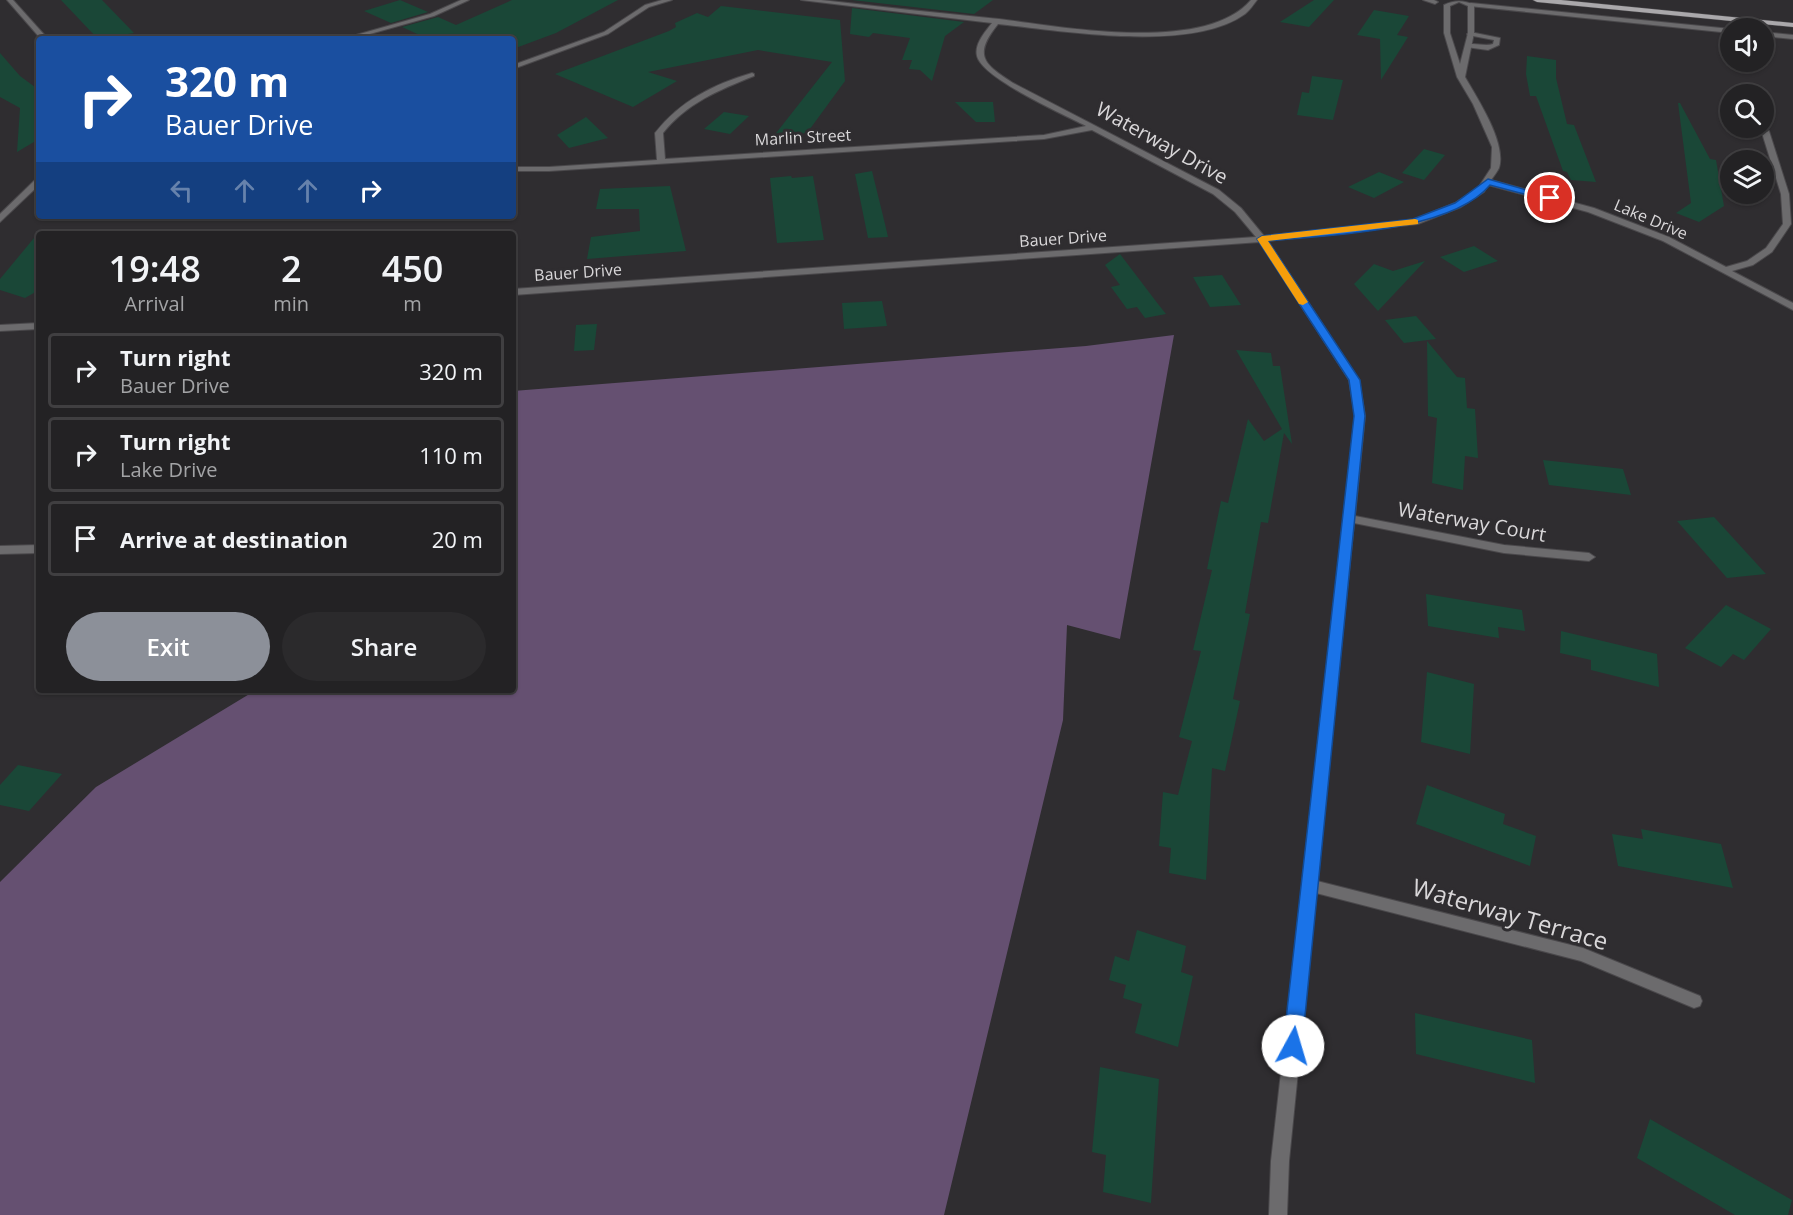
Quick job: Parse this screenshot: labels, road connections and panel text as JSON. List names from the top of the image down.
{
  "streets": {
    "street": [
      "Marlin Street",
      "Waterway Drive",
      "Lake Drive",
      "Bauer Drive",
      "Waterway Court",
      "Waterway Terrace"
    ]
  },
  "crossings": [
    ["Marlin Street", "Waterway Drive"],
    ["Waterway Drive", "Bauer Drive"],
    ["Waterway Drive", "Waterway Court"],
    ["Waterway Drive", "Waterway Terrace"],
    ["Lake Drive", "Bauer Drive"]
  ],
  "page": {
    "turn": ["320 m", "Bauer Drive"],
    "eta": [
      "19:48",
      "Arrival",
      "2",
      "min",
      "450",
      "m"
    ],
    "list": [
      {
        "name": "Turn right",
        "note": "Bauer Drive",
        "value": "320 m"
      },
      {
        "name": "Turn right",
        "note": "Lake Drive",
        "value": "110 m"
      },
      {
        "name": "Arrive at destination",
        "value": "20 m"
      }
    ],
    "buttons": ["Exit", "Share"]
  }
}
